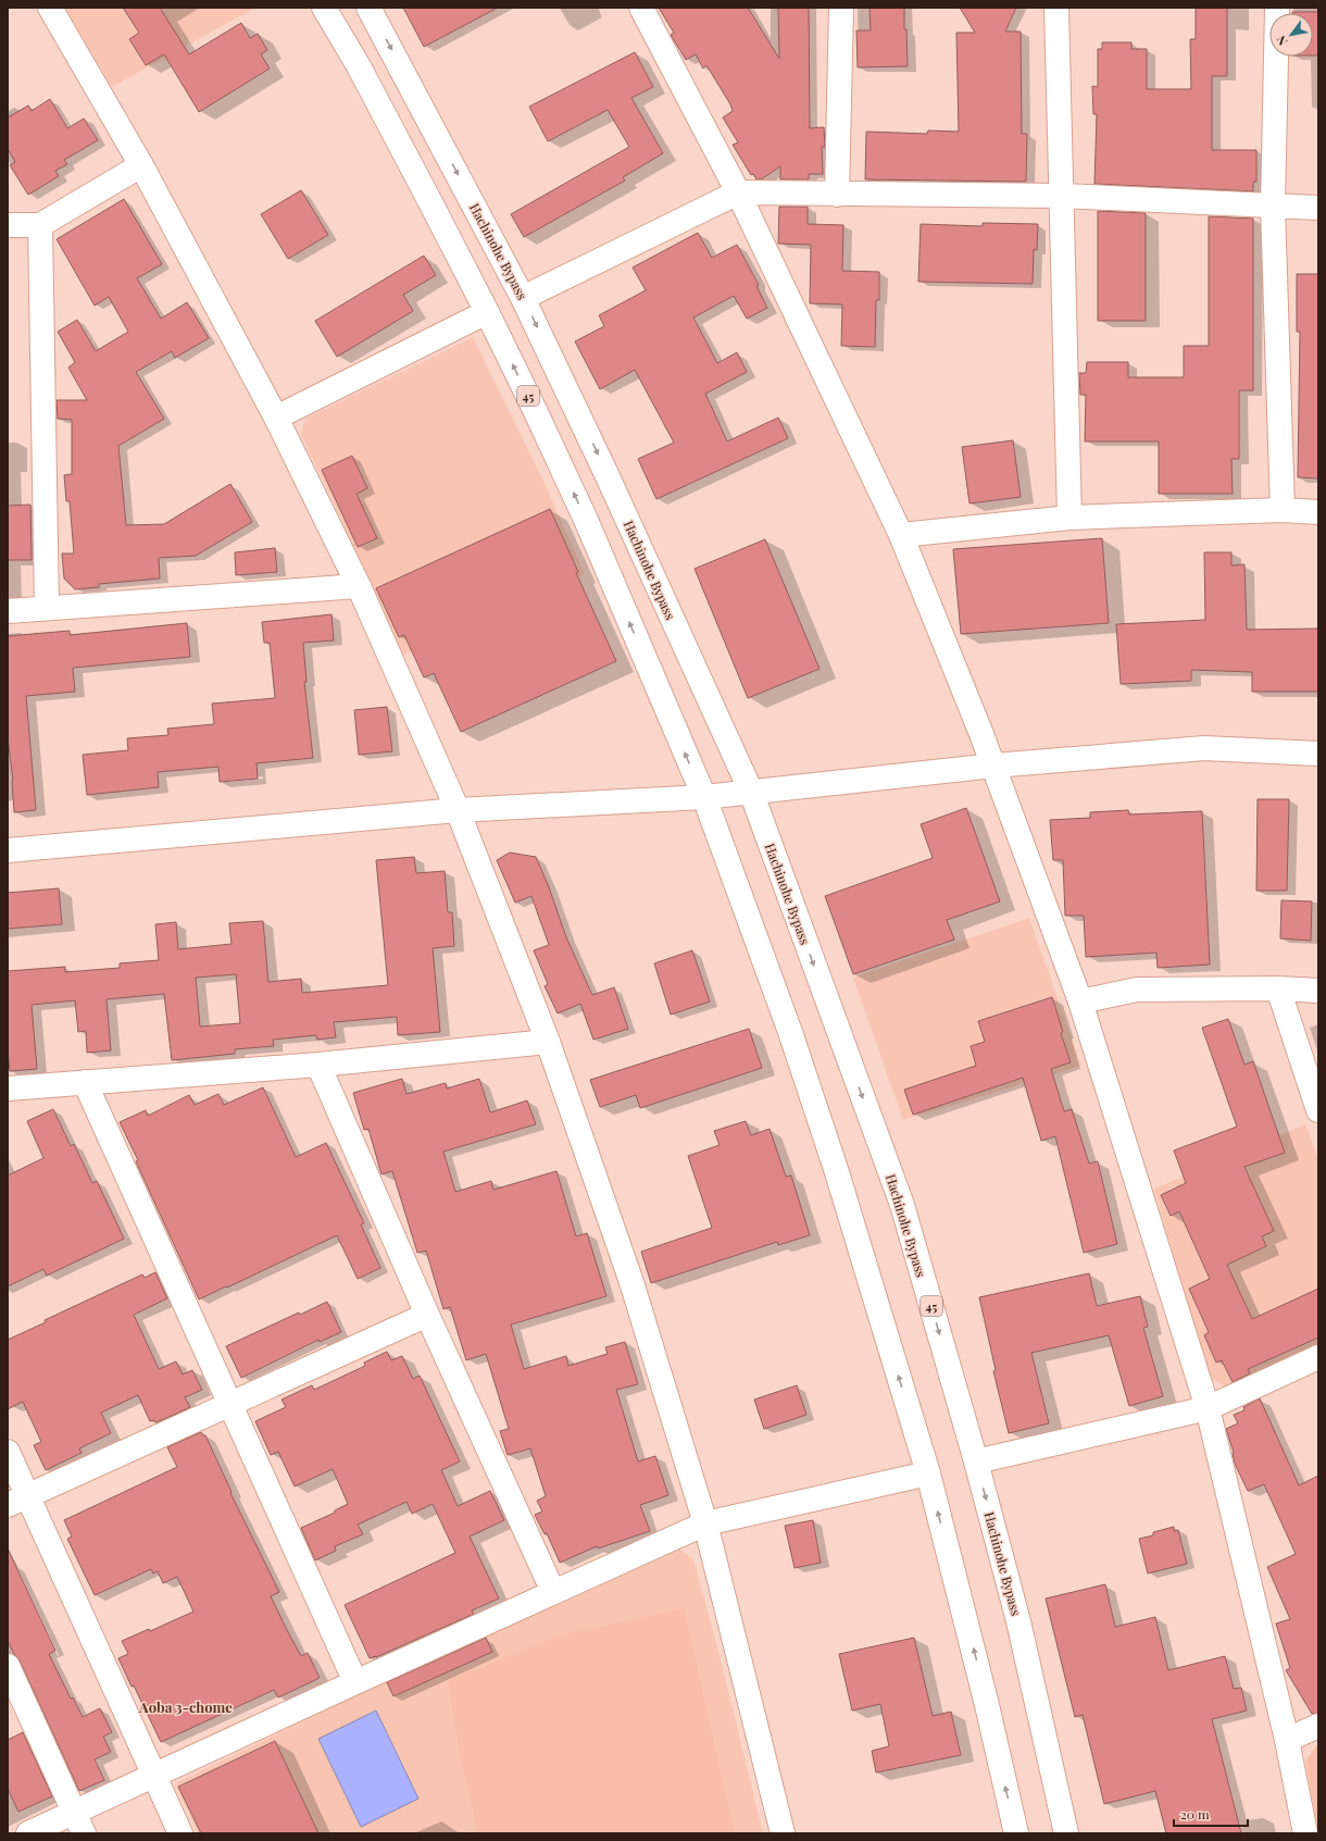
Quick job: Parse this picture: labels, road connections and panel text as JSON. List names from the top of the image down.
{
  "streets": {
    "main road": ["Hachinohe Bypass", "45"]
  },
  "districts": ["Aoba 3-chome"],
  "scale_bar": "20 m",
  "north": "bottom left"
}
